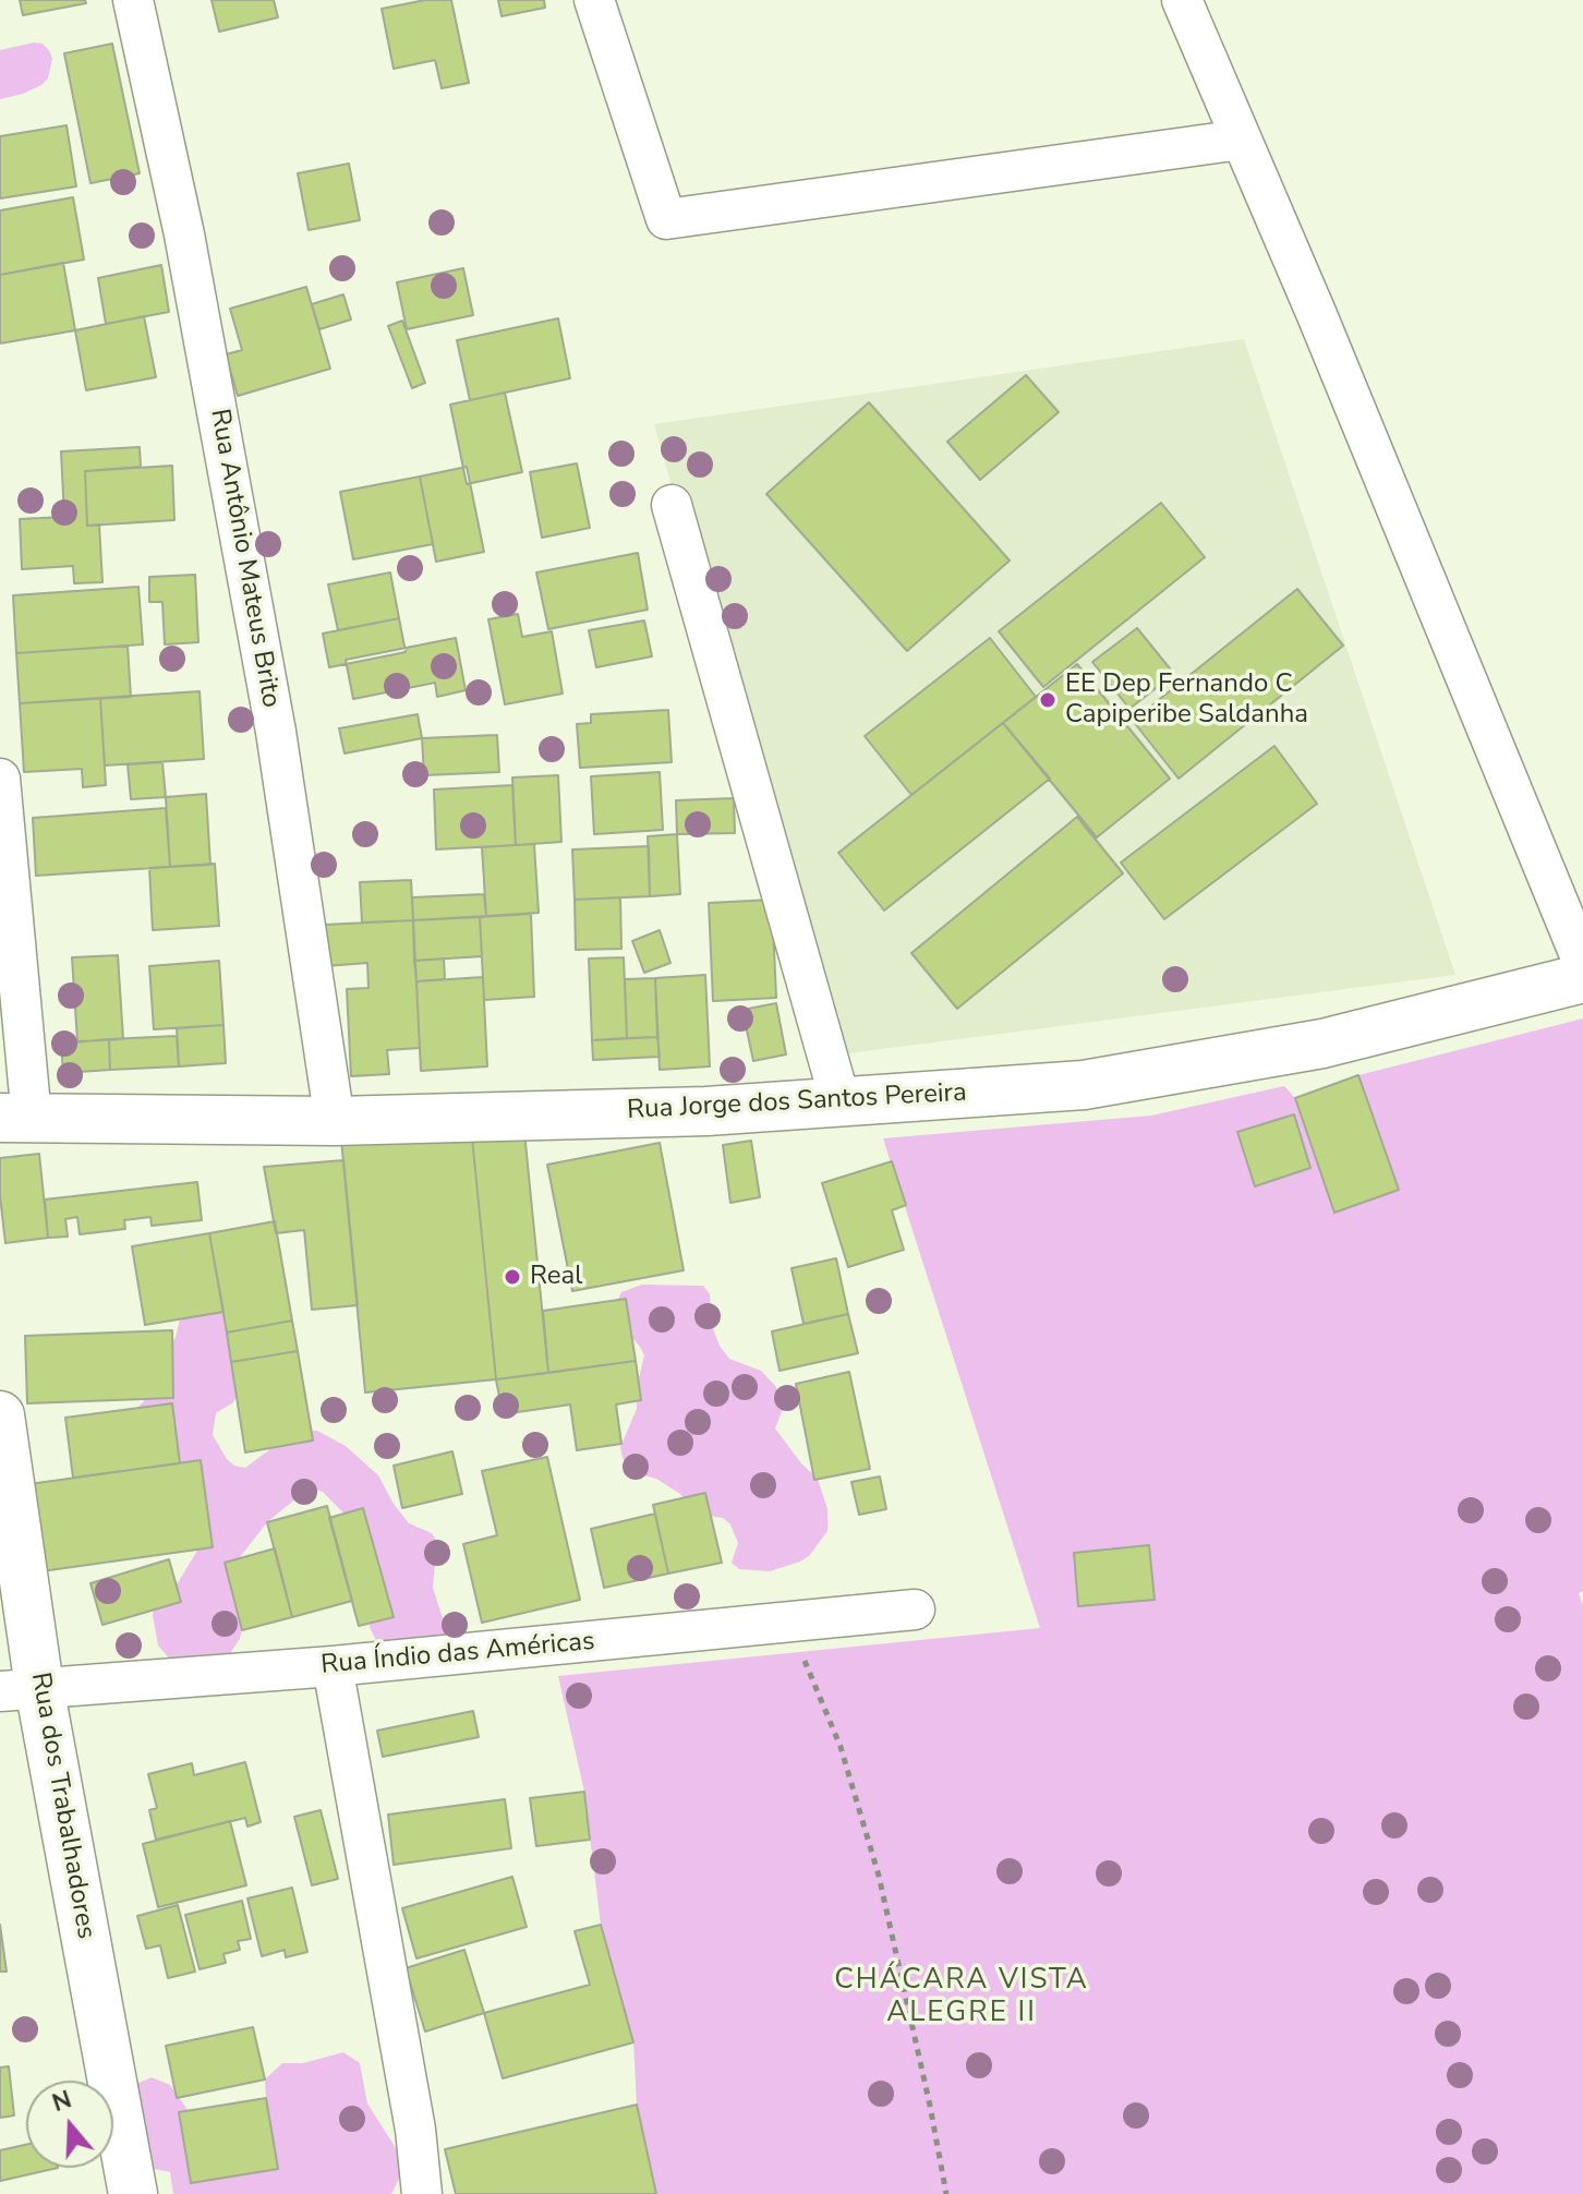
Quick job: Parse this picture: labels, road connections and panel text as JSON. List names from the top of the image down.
{
  "streets": {
    "street": [
      "Rua Antônio Mateus Brito",
      "Rua Jorge dos Santos Pereira",
      "Rua Índio das Américas",
      "Rua dos Trabalhadores"
    ]
  },
  "crossings": [
    ["Rua Antônio Mateus Brito", "Rua Jorge dos Santos Pereira"],
    ["Rua Índio das Américas", "Rua dos Trabalhadores"]
  ],
  "districts": ["CHÁCARA VISTA ALEGRE II"],
  "places": ["EE Dep Fernando C Capiperibe Saldanha", "Real"],
  "north": "top"
}
